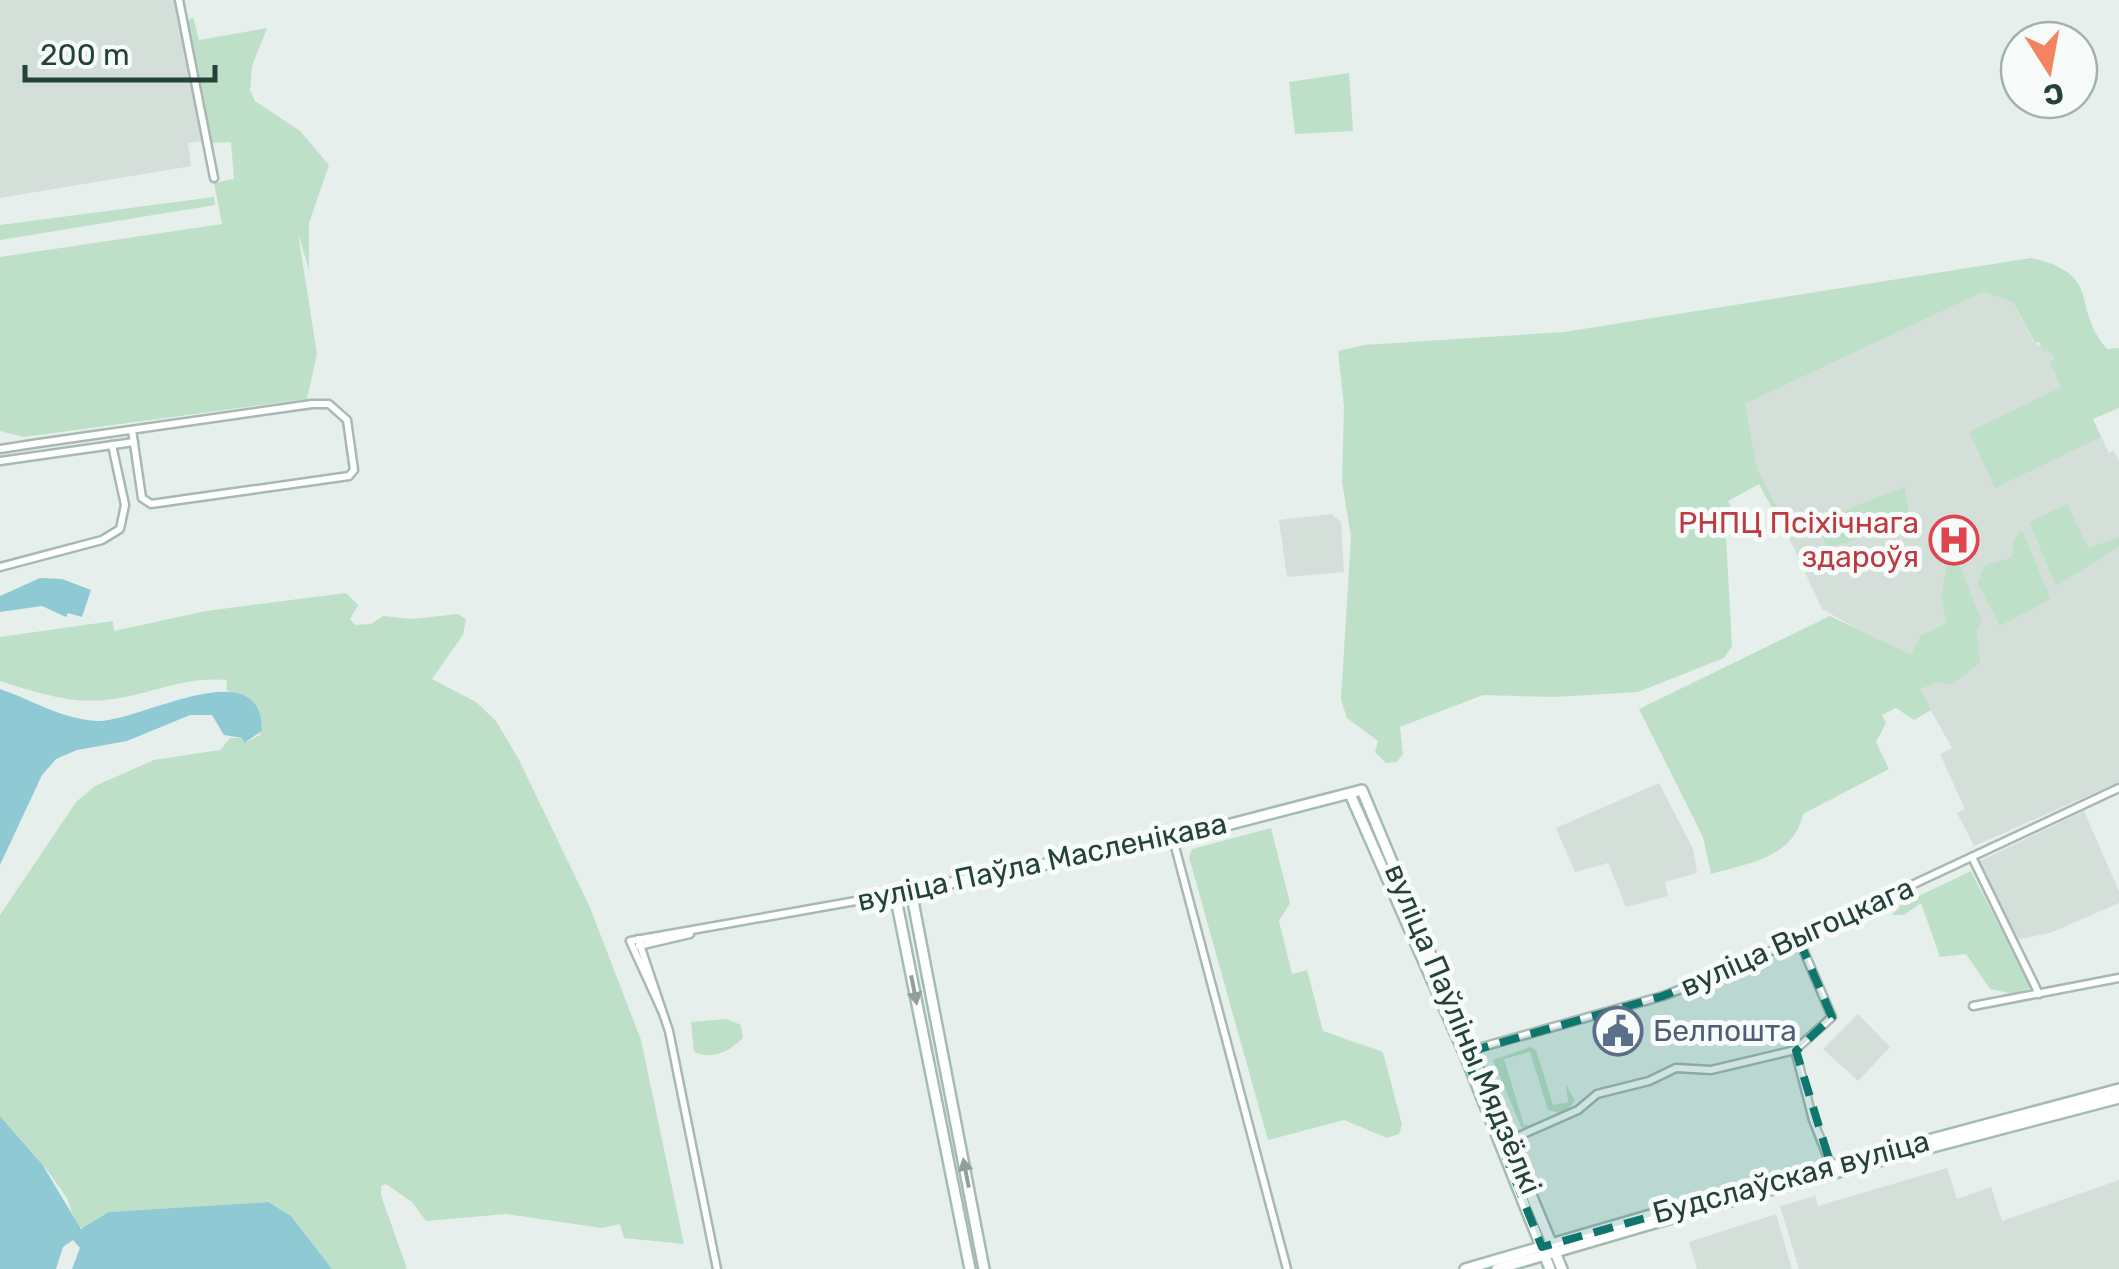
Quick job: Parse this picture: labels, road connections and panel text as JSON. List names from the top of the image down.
{
  "streets": {
    "street": [
      "вуліца Паўла Масленікава",
      "вуліца Выгоцкага",
      "вуліца Паўліны Мядзёлкі",
      "Будслаўская вуліца"
    ]
  },
  "crossings": [
    ["вуліца Паўла Масленікава", "вуліца Паўліны Мядзёлкі"],
    ["вуліца Выгоцкага", "вуліца Паўліны Мядзёлкі"],
    ["вуліца Паўліны Мядзёлкі", "Будслаўская вуліца"]
  ],
  "places": {
    "hospital": ["РНПЦ Псіхічнага здароўя"],
    "public building": ["Белпошта"]
  },
  "scale_bar": "200 m",
  "north": "bottom"
}
